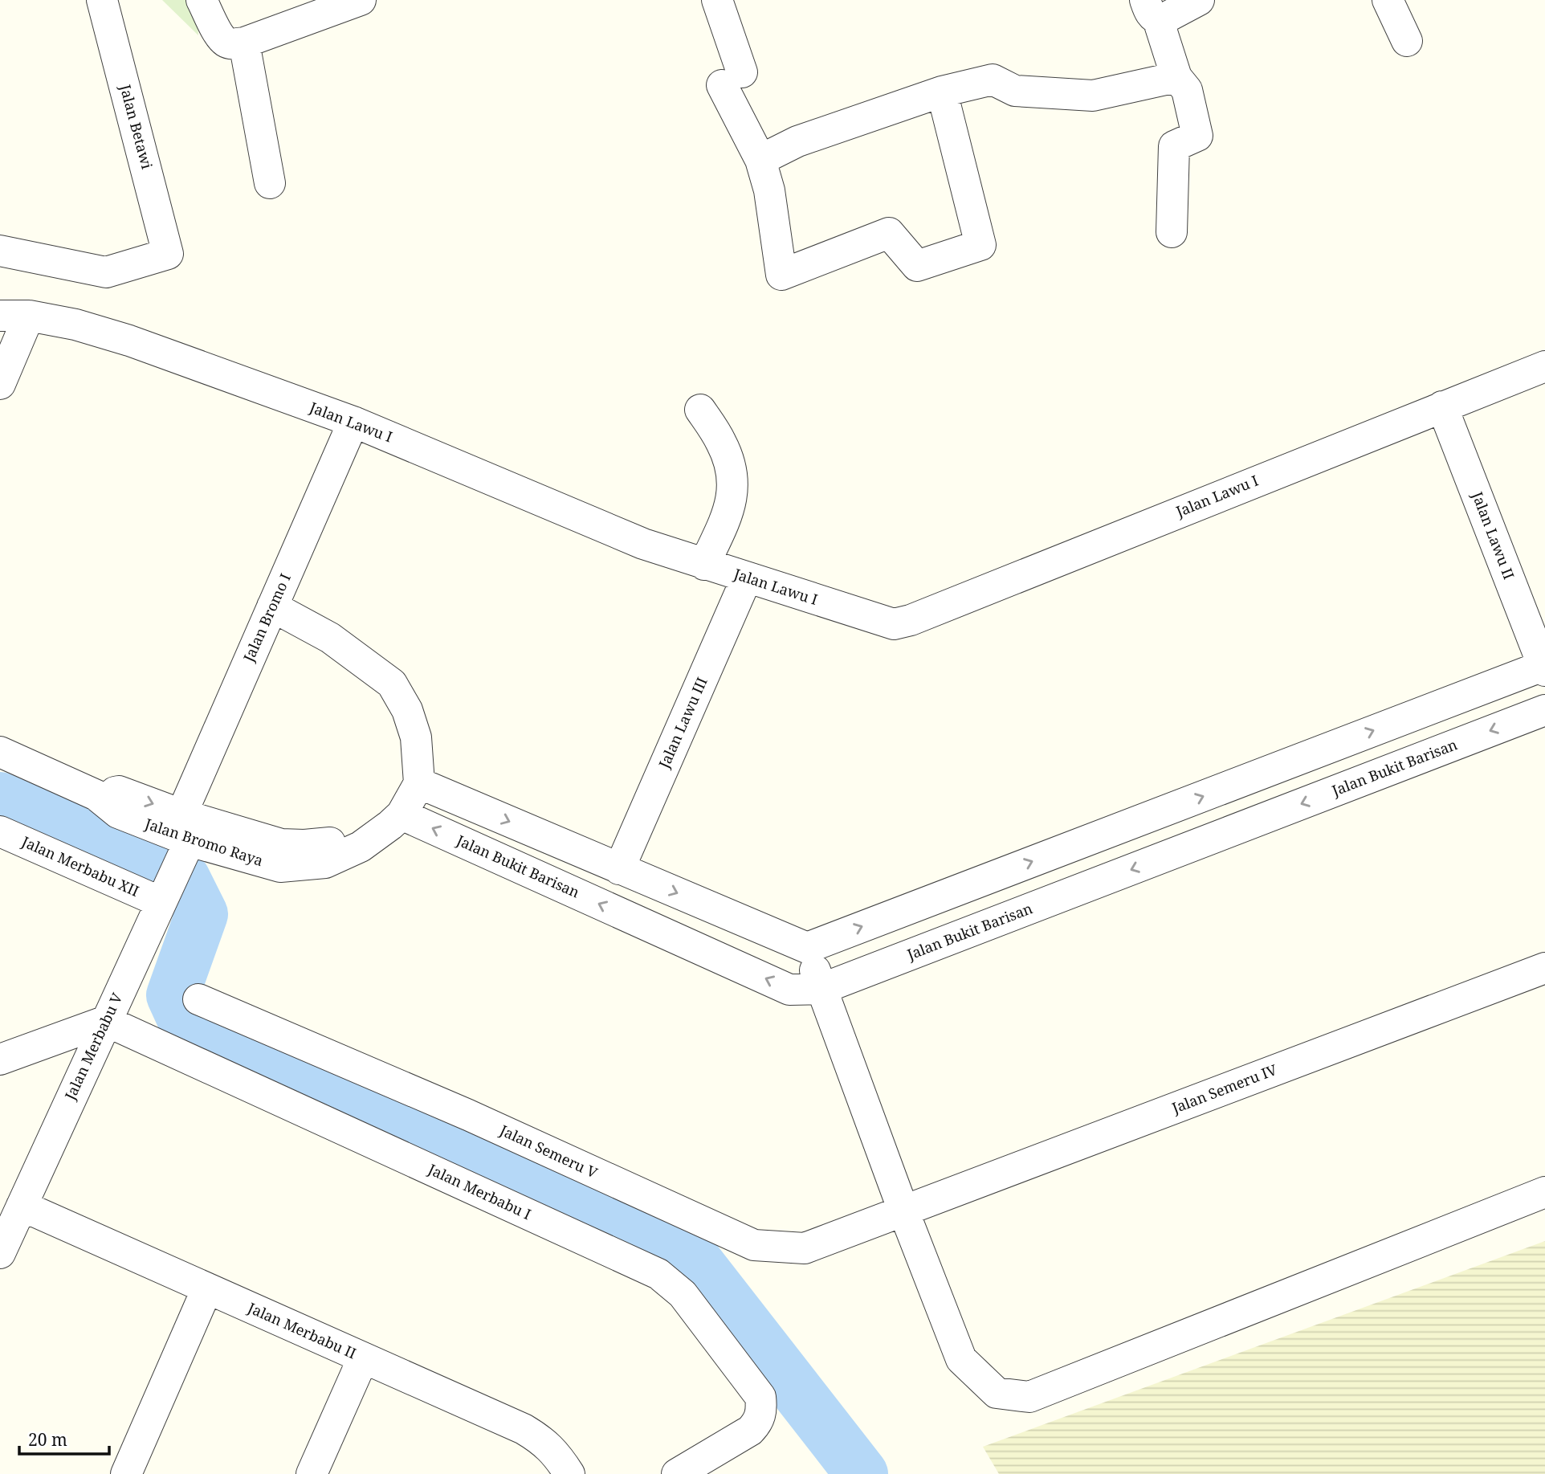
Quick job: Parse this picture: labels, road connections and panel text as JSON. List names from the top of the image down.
{
  "streets": {
    "street": [
      "Jalan Betawi",
      "Jalan Lawu I",
      "Jalan Lawu II",
      "Jalan Bromo I",
      "Jalan Lawu III",
      "Jalan Bukit Barisan",
      "Jalan Bromo Raya",
      "Jalan Merbabu XII",
      "Jalan Merbabu V",
      "Jalan Semeru IV",
      "Jalan Semeru V",
      "Jalan Merbabu I",
      "Jalan Merbabu II"
    ]
  },
  "crossings": [
    ["Jalan Lawu I", "Jalan Lawu II"],
    ["Jalan Lawu I", "Jalan Bromo I"],
    ["Jalan Lawu I", "Jalan Lawu III"],
    ["Jalan Bromo I", "Jalan Bromo Raya"],
    ["Jalan Bromo I", "Jalan Merbabu V"],
    ["Jalan Bukit Barisan", "Jalan Bromo Raya"],
    ["Jalan Bromo Raya", "Jalan Merbabu V"],
    ["Jalan Merbabu XII", "Jalan Merbabu V"],
    ["Jalan Merbabu V", "Jalan Merbabu I"],
    ["Jalan Merbabu V", "Jalan Merbabu II"],
    ["Jalan Semeru IV", "Jalan Semeru V"]
  ],
  "scale_bar": "20 m"
}
